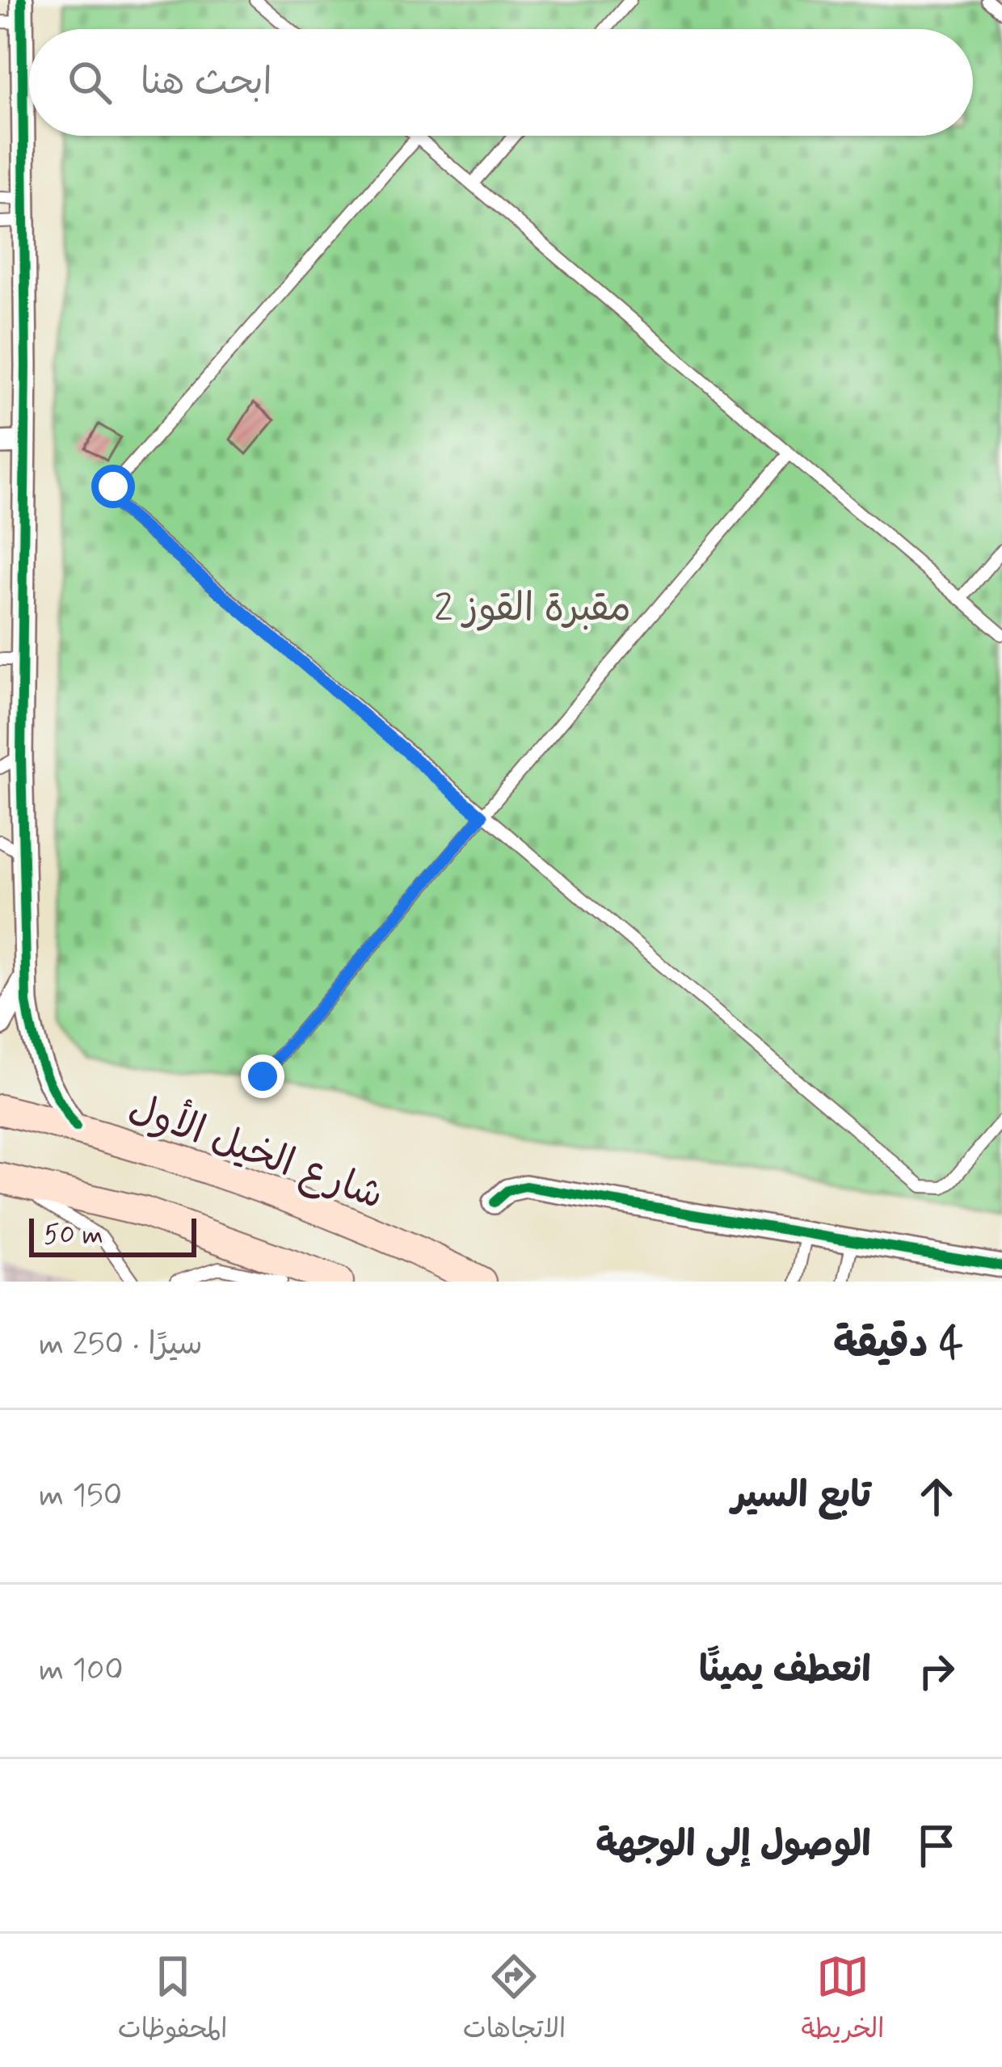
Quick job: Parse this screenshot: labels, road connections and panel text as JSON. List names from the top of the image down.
{
  "streets": {
    "main road": ["شارع الخيل الأول"]
  },
  "parks": ["مقبرة القوز 2"],
  "scale_bar": "50 m",
  "page": {
    "search": "ابحث هنا",
    "scale": "50 m",
    "heading": ["4 دقيقة", "سيرًا · 250 m"],
    "list": [
      ["تابع السير", "150 m"],
      ["انعطف يمينًا", "100 m"],
      "الوصول إلى الوجهة"
    ],
    "nav": ["الخريطة", "الاتجاهات", "المحفوظات"]
  }
}
